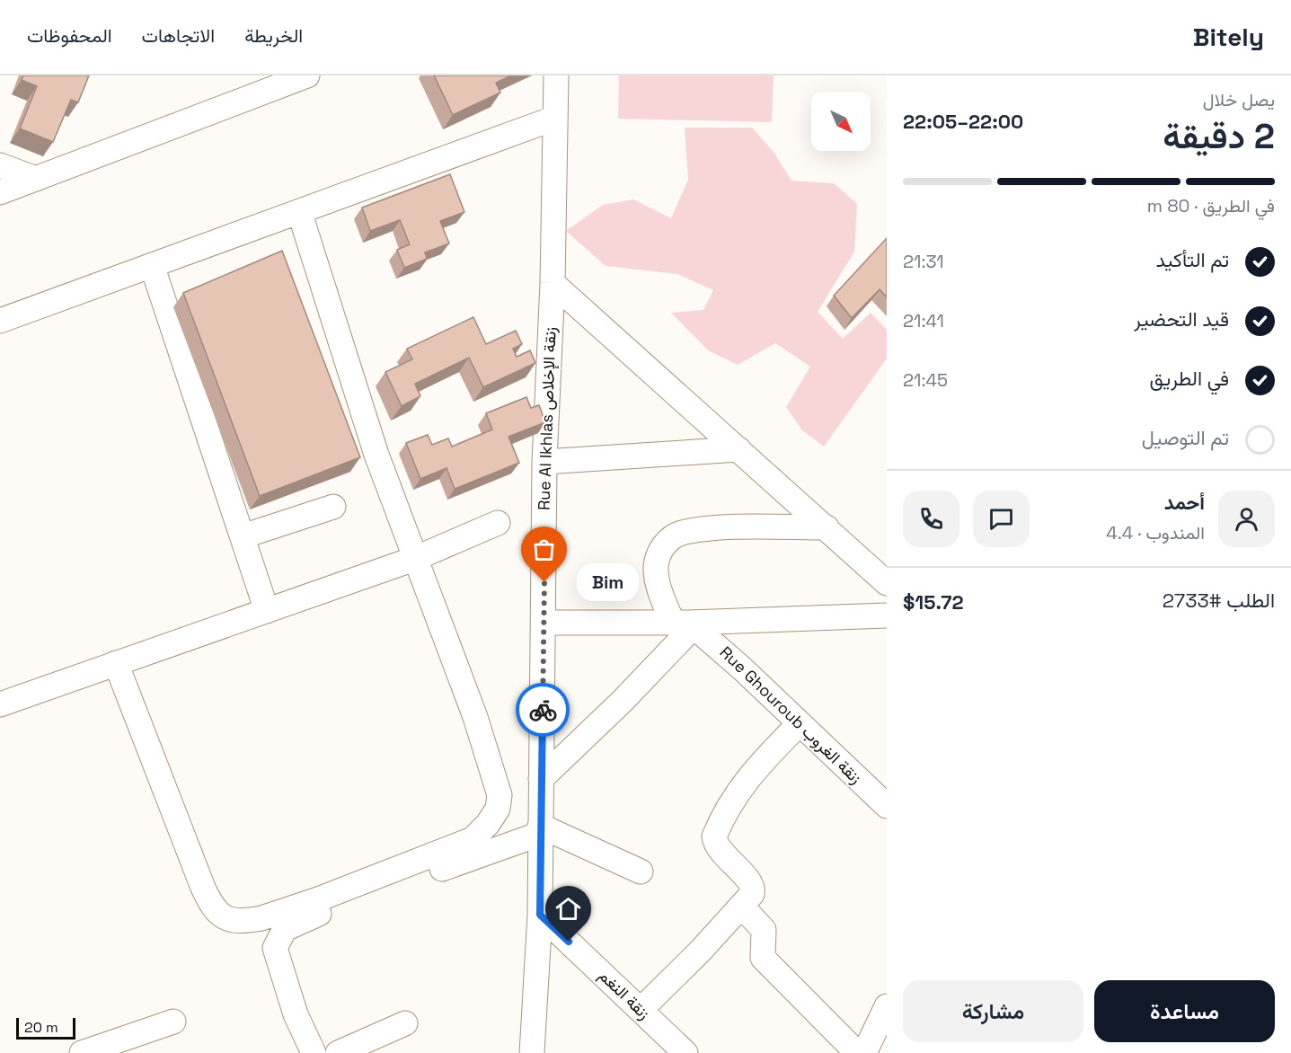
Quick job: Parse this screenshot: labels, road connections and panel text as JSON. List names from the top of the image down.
{
  "streets": {
    "street": ["Rue Al Ikhlas زنقة الإخلاص", "Rue Ghouroub زنقة الغروب", "زنقة النغم"]
  },
  "crossings": [
    ["Rue Al Ikhlas زنقة الإخلاص", "زنقة النغم"]
  ],
  "places": ["Bim"],
  "scale_bar": "20 m",
  "north": "bottom right",
  "page": {
    "header": "Bitely",
    "nav": ["الخريطة", "الاتجاهات", "المحفوظات"],
    "heading": ["2 دقيقة", "يصل خلال", "22:00–22:05"],
    "panel": [
      "أحمد",
      "المندوب · 4.4",
      "الطلب #2733",
      "$15.72"
    ],
    "bar": "في الطريق · 80 m",
    "list": [
      ["تم التأكيد", "21:31"],
      ["قيد التحضير", "21:41"],
      ["في الطريق", "21:45"],
      "تم التوصيل"
    ],
    "bubble": "Bim",
    "buttons": ["مساعدة", "مشاركة"],
    "scale": "20 m"
  }
}
